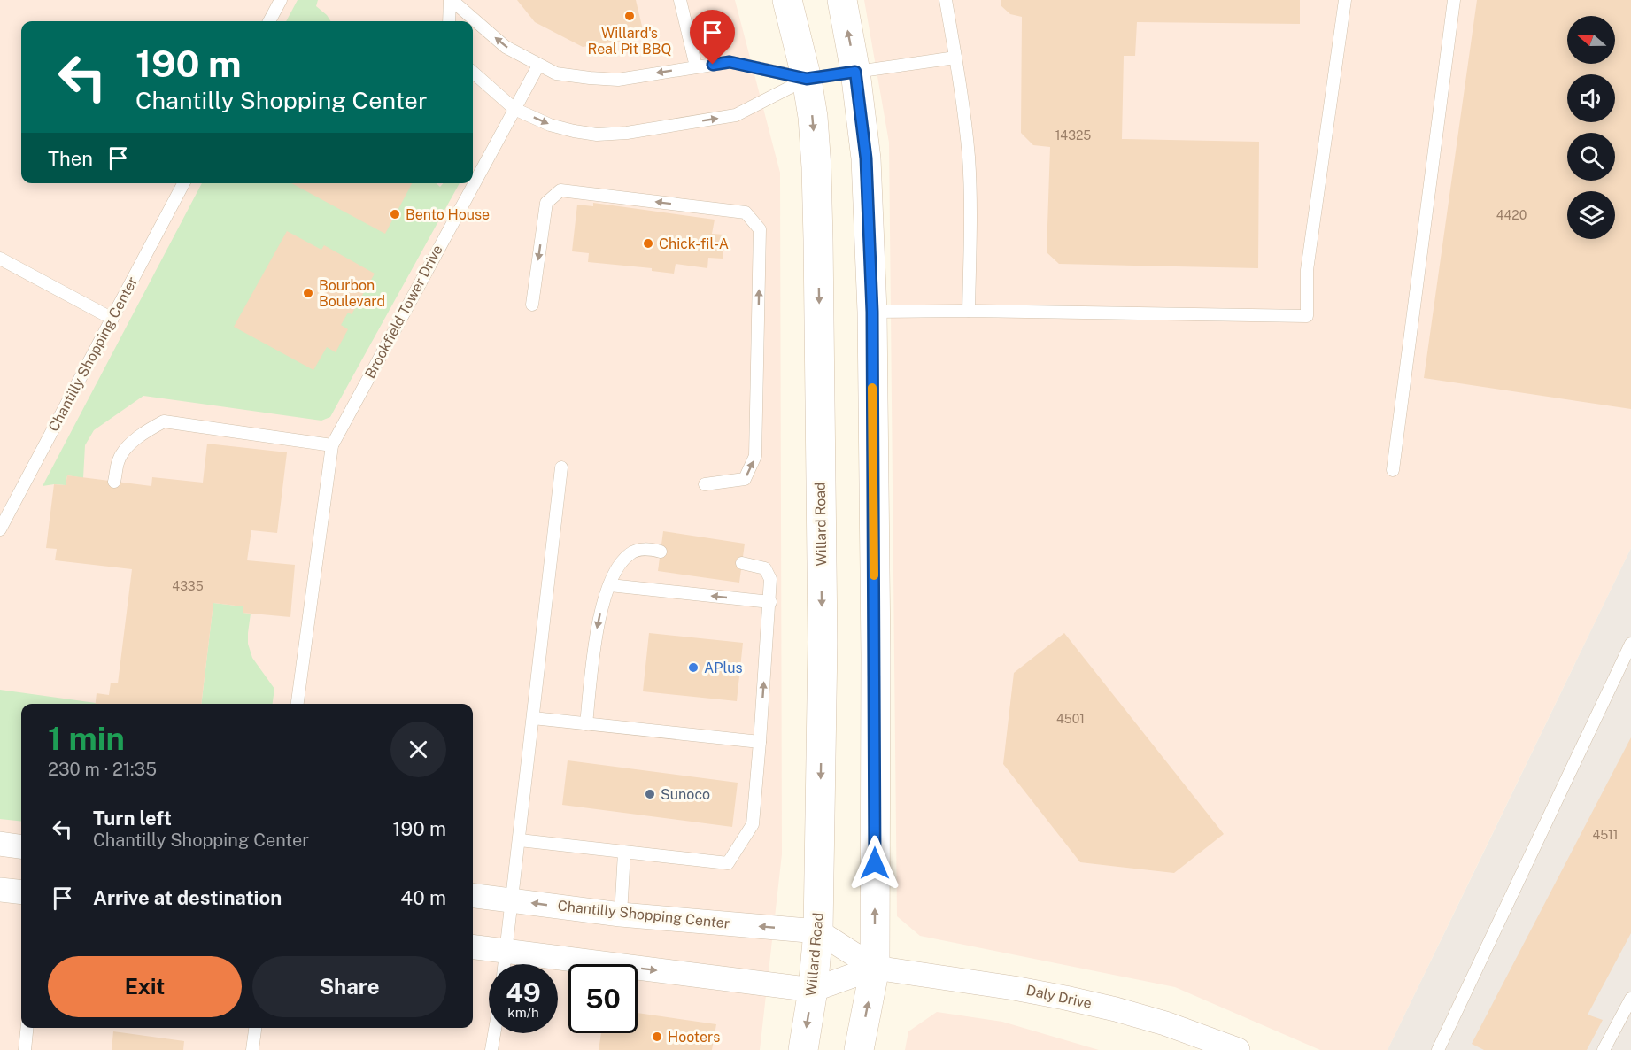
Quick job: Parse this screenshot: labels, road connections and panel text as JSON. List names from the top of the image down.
{
  "streets": {
    "main road": ["Willard Road"],
    "street": ["Chantilly Shopping Center", "Daly Drive"],
    "lane": ["Brookfield Tower Drive"]
  },
  "crossings": [
    ["Chantilly Shopping Center", "Willard Road"],
    ["Chantilly Shopping Center", "Daly Drive"],
    ["Willard Road", "Daly Drive"]
  ],
  "places": [
    "Willard's Real Pit BBQ",
    "Bento House",
    "Chick-fil-A",
    "Bourbon Boulevard",
    "APlus",
    "Sunoco",
    "Hooters"
  ],
  "house_numbers": [
    "14325",
    "4420",
    "4335",
    "4501",
    "4511"
  ],
  "north": "left",
  "page": {
    "turn": ["190 m", "Chantilly Shopping Center"],
    "then": "Then",
    "heading": ["1 min", "230 m · 21:35"],
    "list": [
      {
        "name": "Turn left",
        "note": "Chantilly Shopping Center",
        "value": "190 m"
      },
      {
        "name": "Arrive at destination",
        "value": "40 m"
      }
    ],
    "buttons": ["Exit", "Share"],
    "speed": "49 km/h",
    "limit": "50"
  }
}
